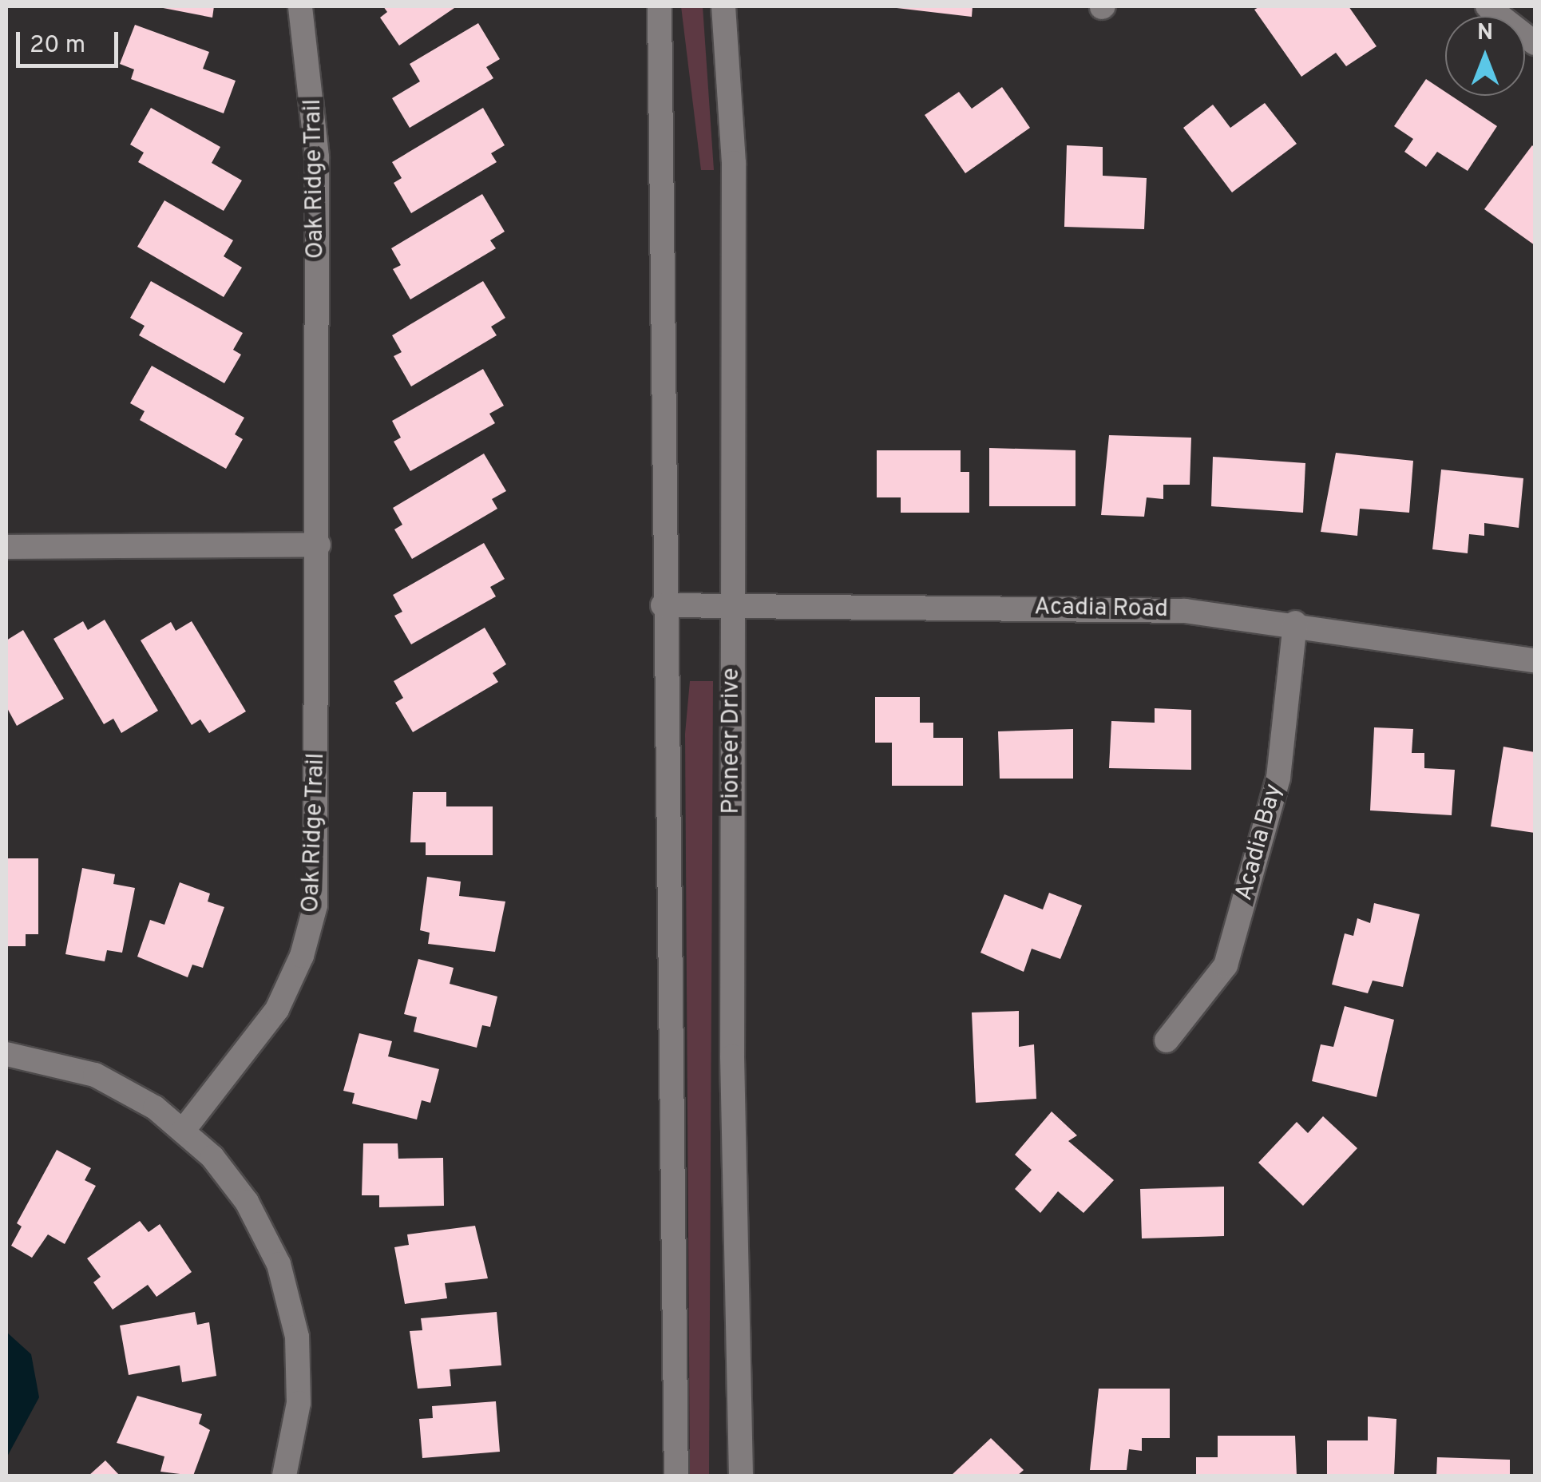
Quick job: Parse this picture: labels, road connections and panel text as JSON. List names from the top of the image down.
{
  "streets": {
    "street": [
      "Oak Ridge Trail",
      "Acadia Road",
      "Pioneer Drive",
      "Acadia Bay"
    ]
  },
  "crossings": [
    ["Acadia Road", "Pioneer Drive"],
    ["Acadia Road", "Acadia Bay"]
  ],
  "scale_bar": "20 m",
  "north": "top"
}
